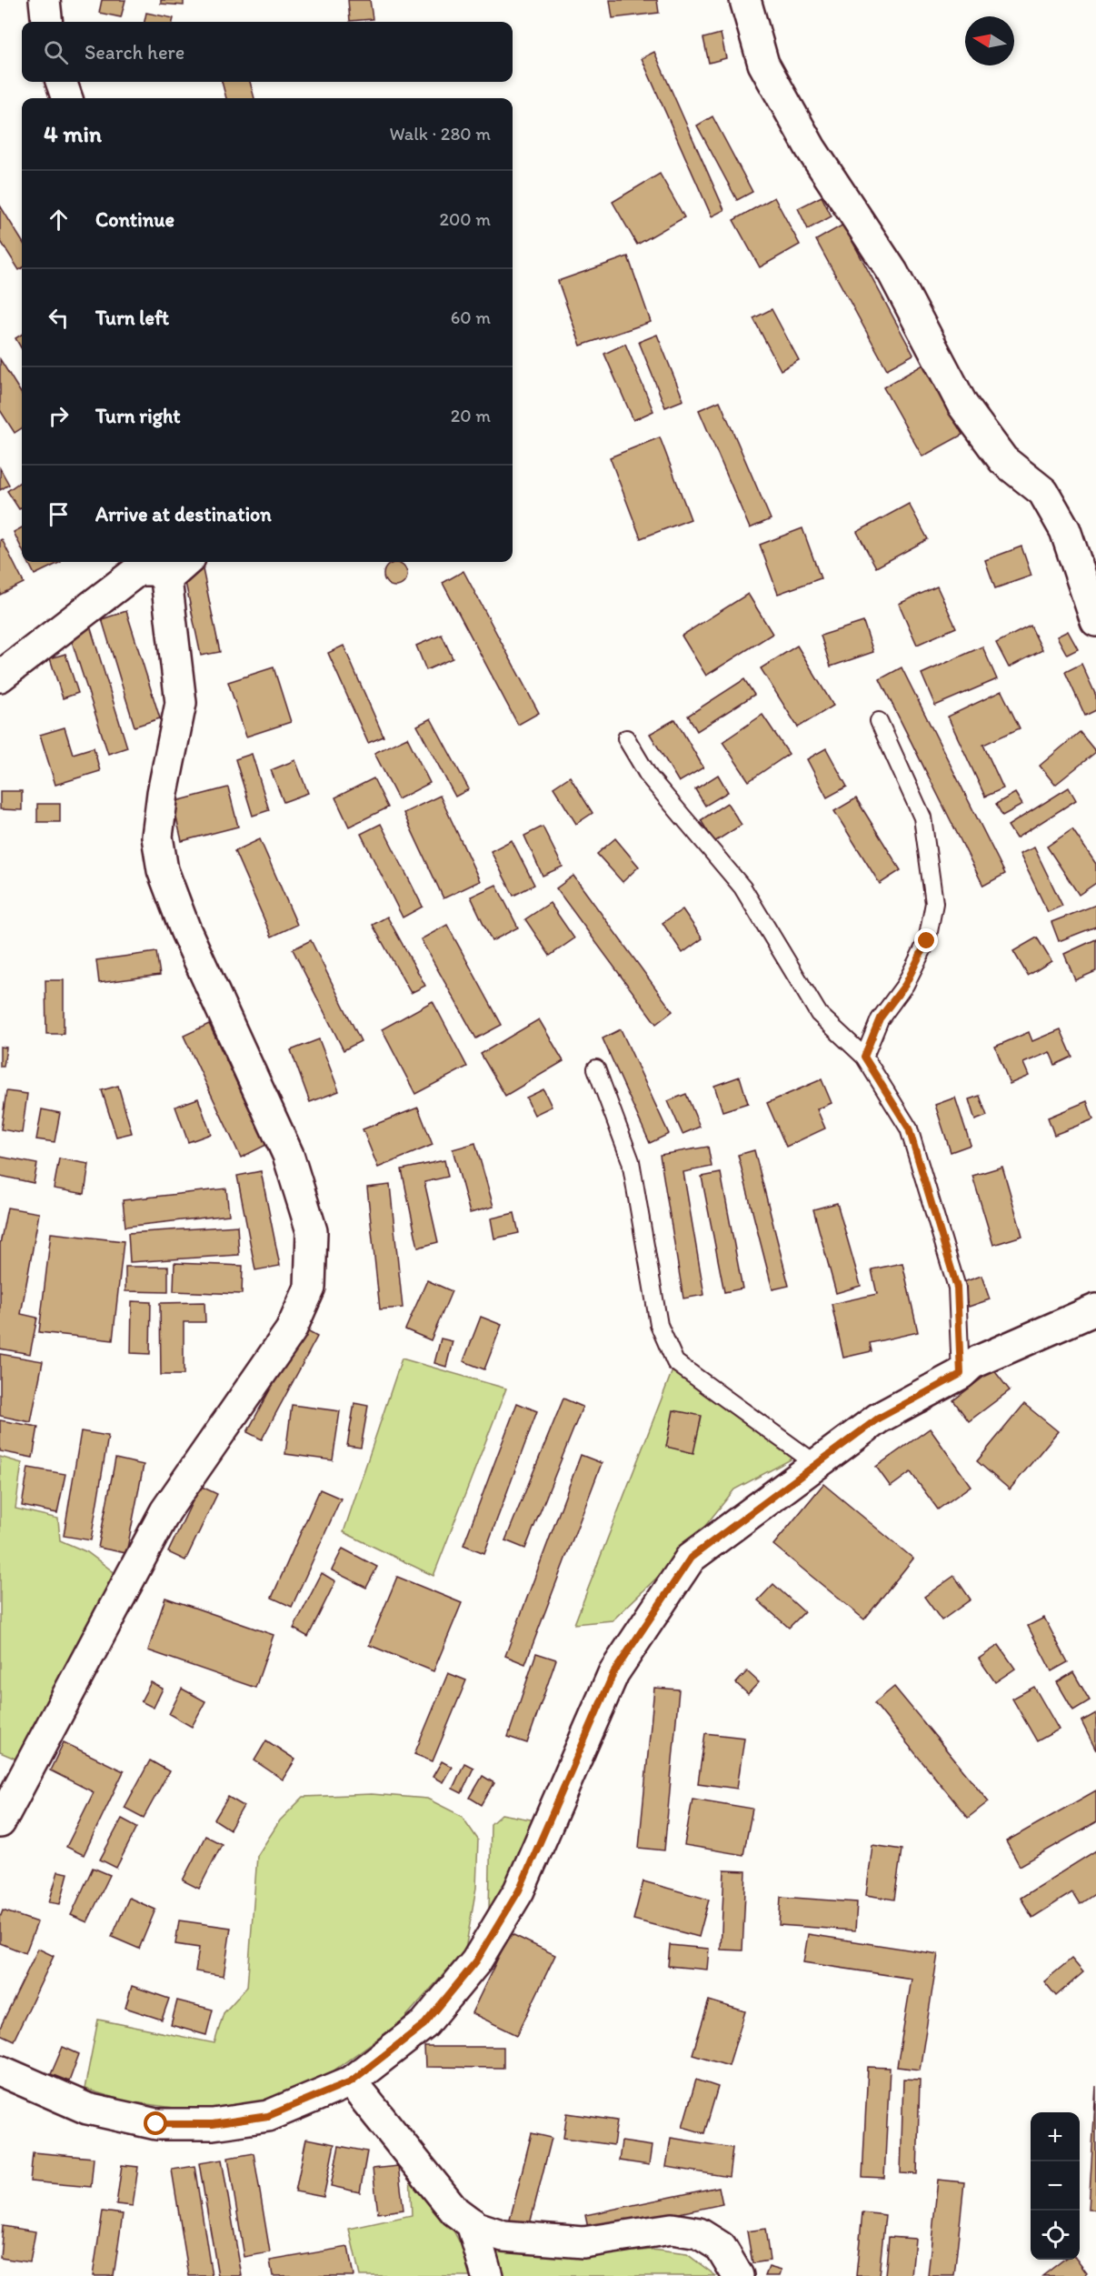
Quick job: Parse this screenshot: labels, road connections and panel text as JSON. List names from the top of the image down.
{
  "north": "left",
  "page": {
    "search": "Search here",
    "heading": ["4 min", "Walk · 280 m"],
    "list": [
      ["Continue", "200 m"],
      ["Turn left", "60 m"],
      ["Turn right", "20 m"],
      "Arrive at destination"
    ],
    "map_buttons": ["+", "−"]
  }
}
